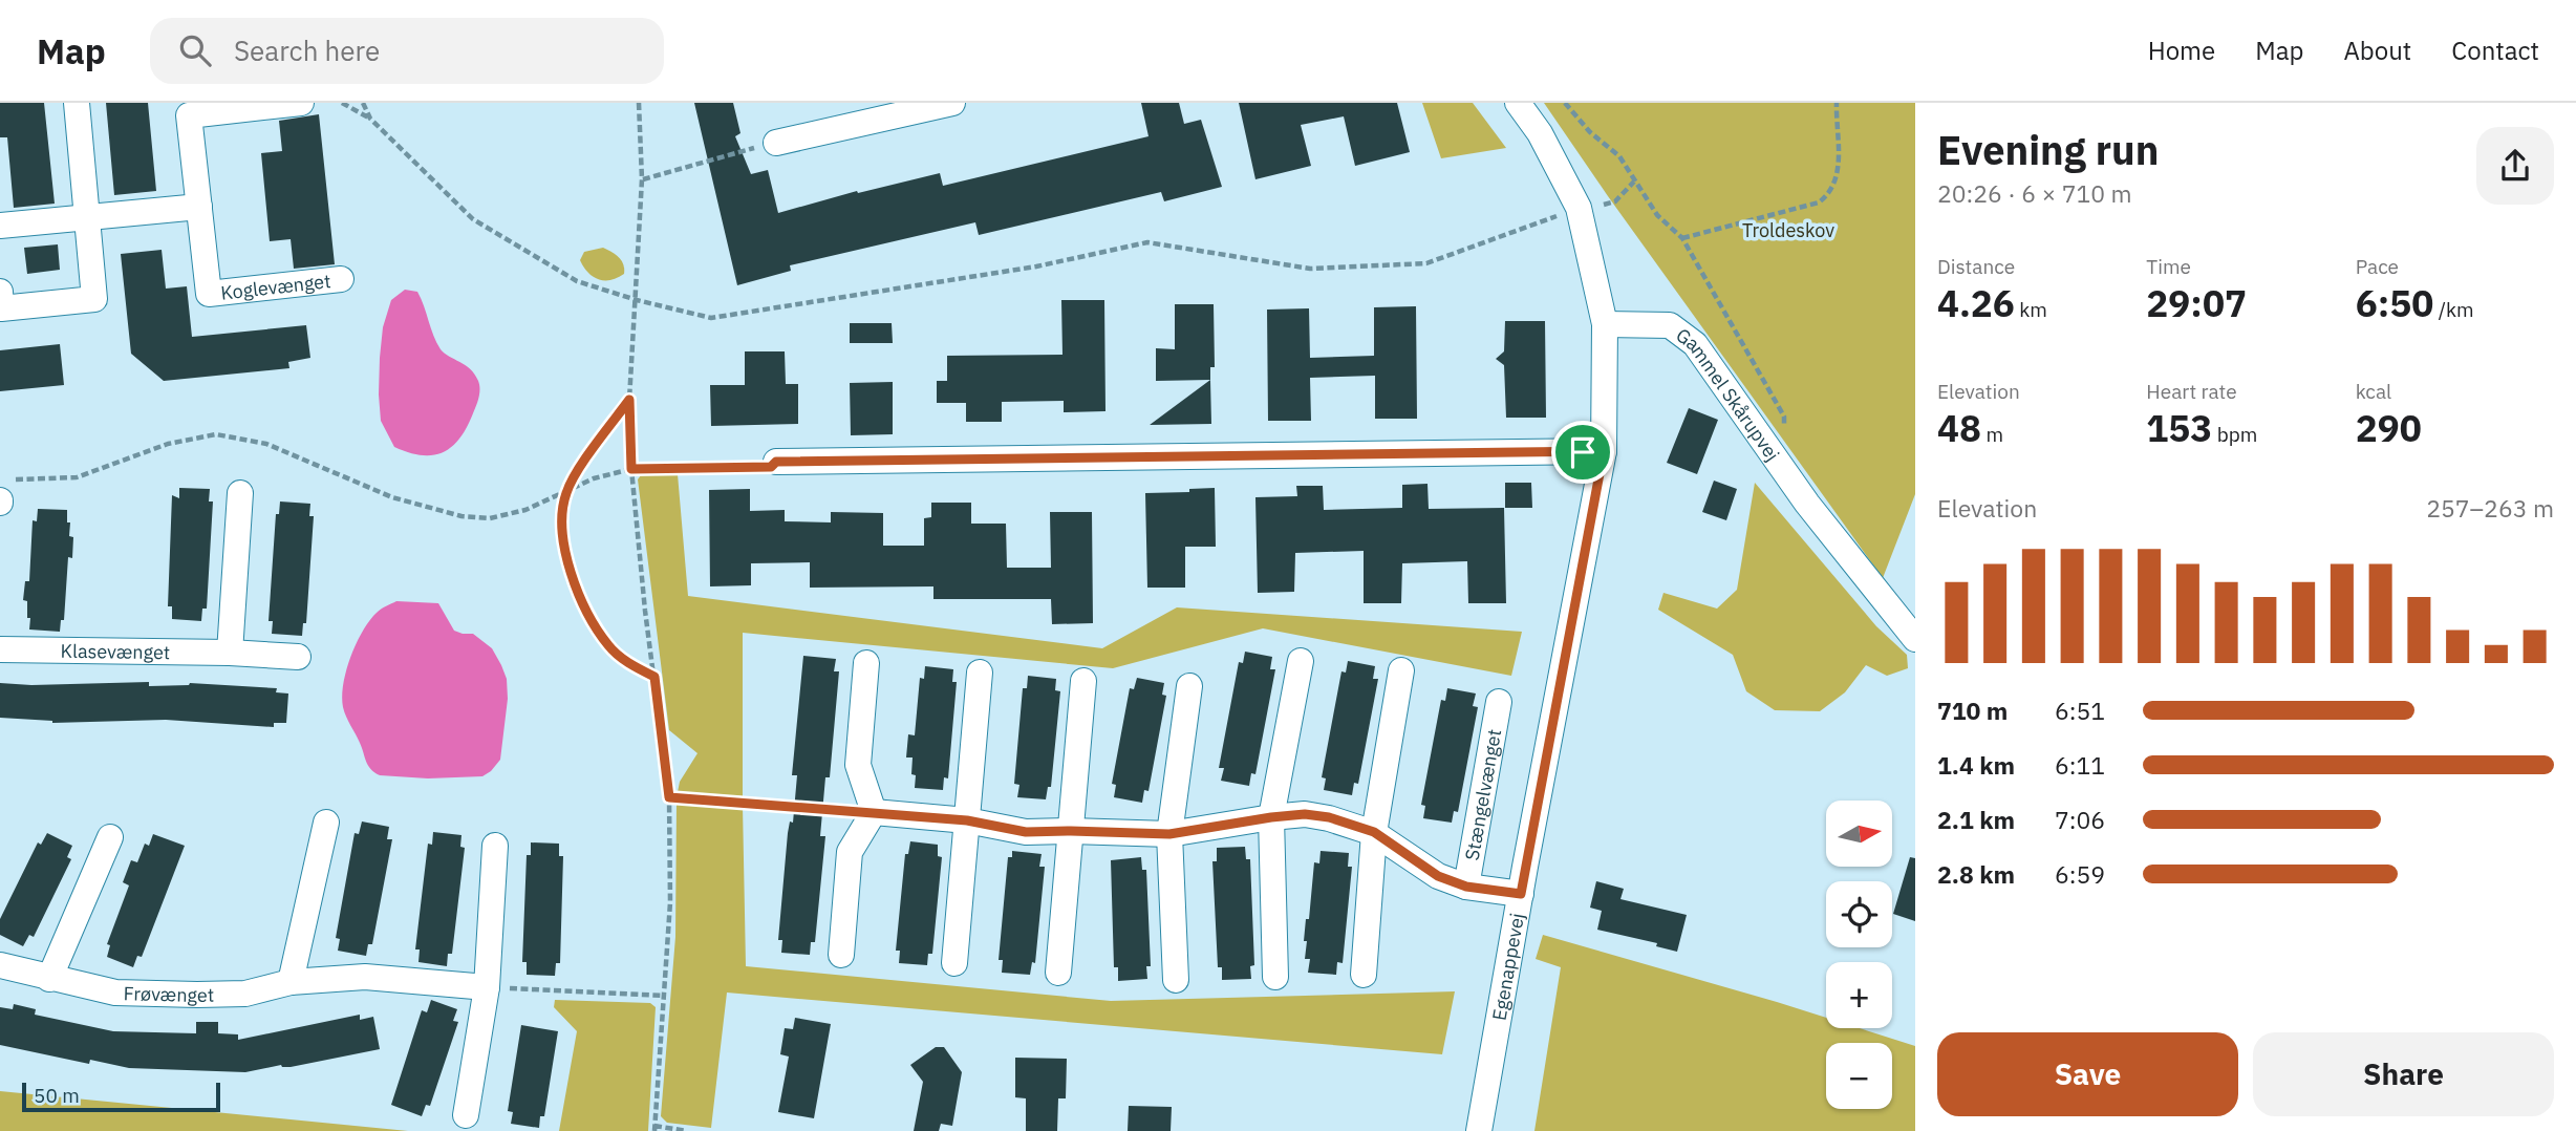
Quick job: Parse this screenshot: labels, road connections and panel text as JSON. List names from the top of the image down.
{
  "streets": {
    "street": [
      "Koglevænget",
      "Gammel Skårupvej",
      "Klasevænget",
      "Stængelvænget",
      "Egenappevej",
      "Frøvænget"
    ]
  },
  "crossings": [
    ["Gammel Skårupvej", "Egenappevej"],
    ["Stængelvænget", "Egenappevej"]
  ],
  "parks": ["Troldeskov"],
  "scale_bar": "50 m",
  "north": "right",
  "page": {
    "header": "Map",
    "search": "Search here",
    "nav": [
      "Home",
      "Map",
      "About",
      "Contact"
    ],
    "heading": ["Evening run", "20:26 · 6 × 710 m"],
    "stats": [
      ["Distance", "4.26 km"],
      ["Time", "29:07"],
      ["Pace", "6:50 /km"],
      ["Elevation", "48 m"],
      ["Heart rate", "153 bpm"],
      ["kcal", "290"]
    ],
    "chart": ["Elevation", "257–263 m"],
    "list": [
      {
        "name": "710 m",
        "note": "6:51"
      },
      {
        "name": "1.4 km",
        "note": "6:11"
      },
      {
        "name": "2.1 km",
        "note": "7:06"
      },
      {
        "name": "2.8 km",
        "note": "6:59"
      }
    ],
    "map_buttons": ["+", "−"],
    "buttons": ["Save", "Share"],
    "scale": "50 m"
  }
}
